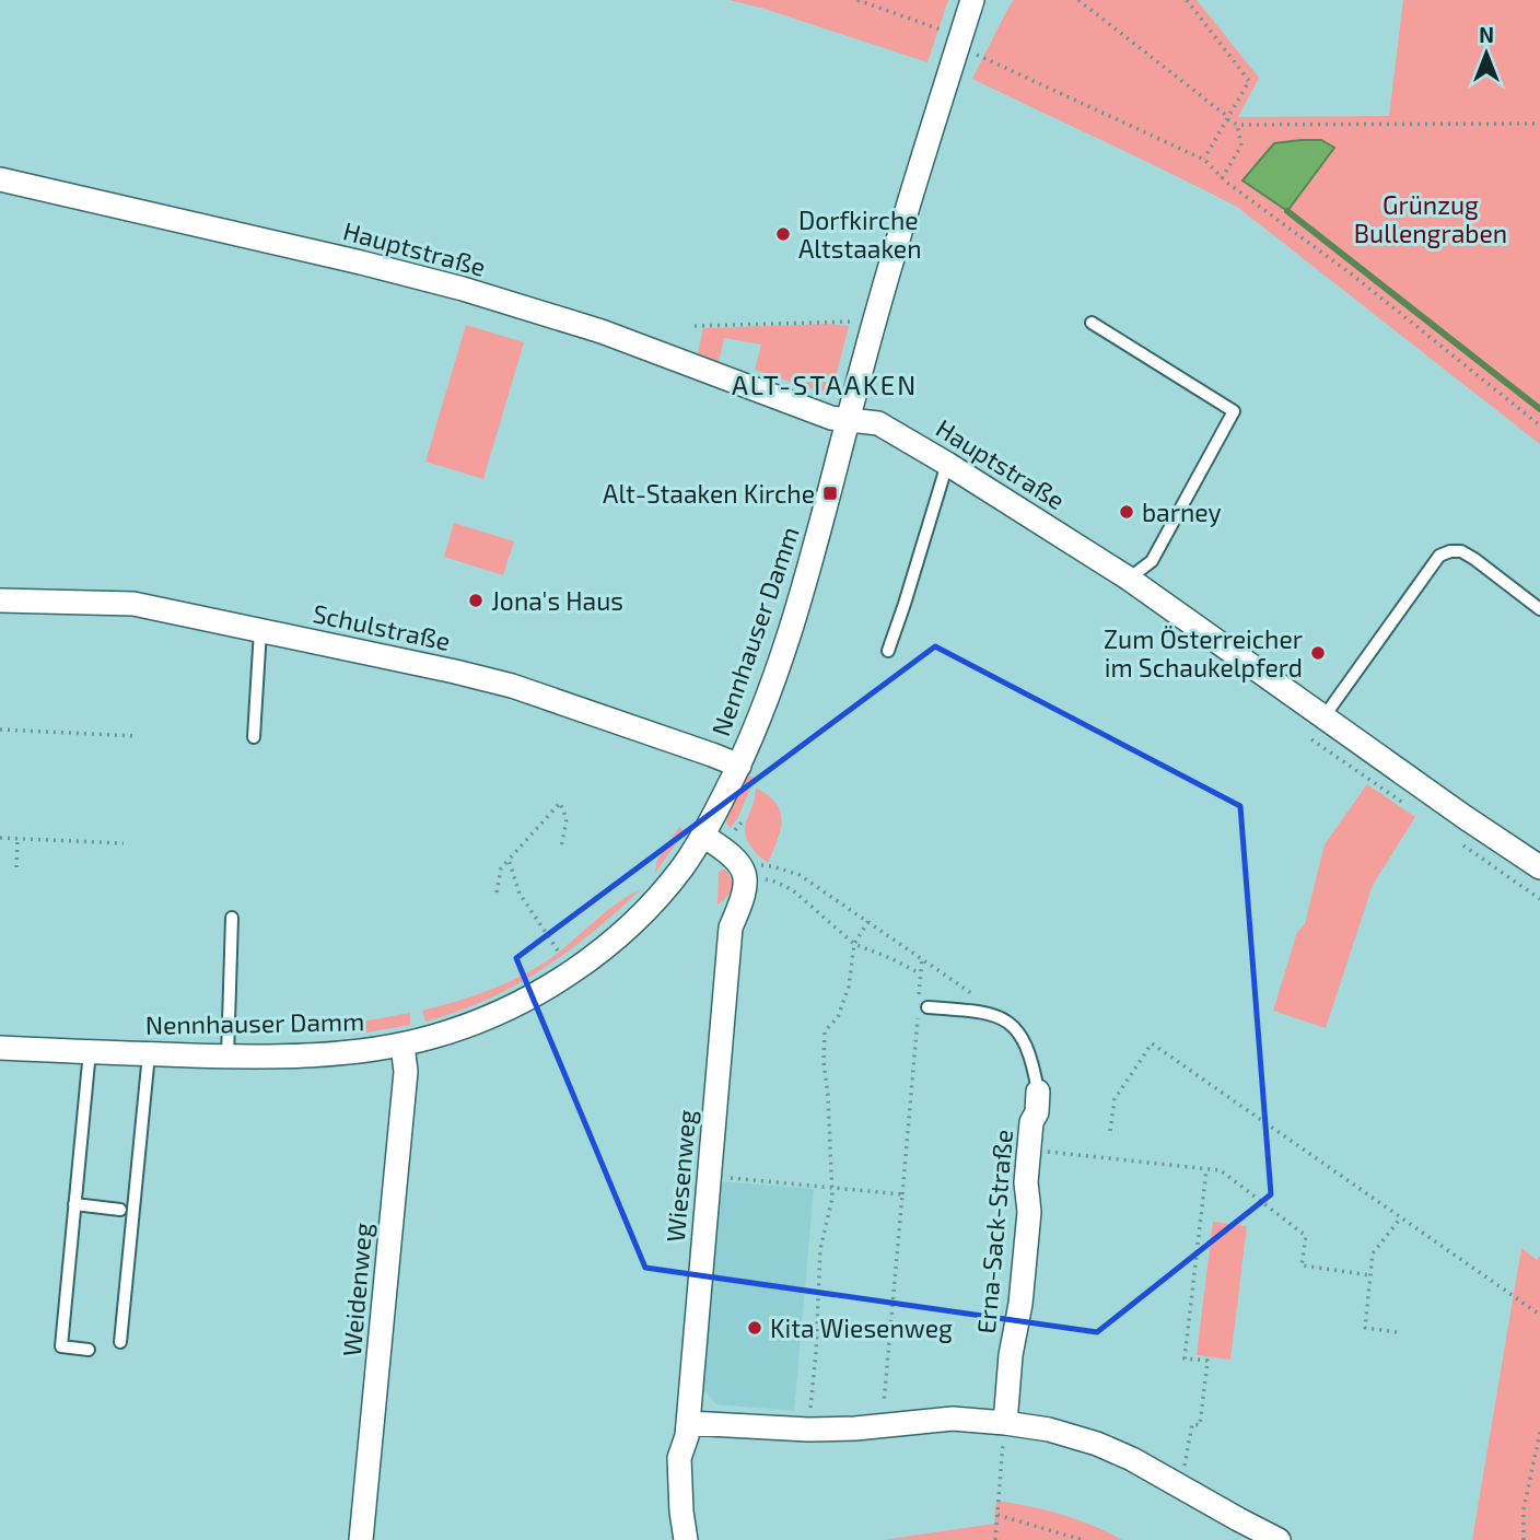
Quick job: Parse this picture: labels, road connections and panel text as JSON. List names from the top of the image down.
{
  "streets": {
    "street": [
      "Hauptstraße",
      "Schulstraße",
      "Nennhauser Damm",
      "Wiesenweg",
      "Erna-Sack-Straße",
      "Weidenweg"
    ]
  },
  "crossings": [
    ["Hauptstraße", "Nennhauser Damm"],
    ["Schulstraße", "Nennhauser Damm"],
    ["Nennhauser Damm", "Weidenweg"]
  ],
  "districts": ["ALT-STAAKEN"],
  "parks": ["Grünzug Bullengraben"],
  "places": {
    "other": [
      "Dorfkirche Altstaaken",
      "barney",
      "Jona's Haus",
      "Zum Österreicher im Schaukelpferd",
      "Kita Wiesenweg"
    ],
    "transit": ["Alt-Staaken Kirche"]
  },
  "north": "top"
}
